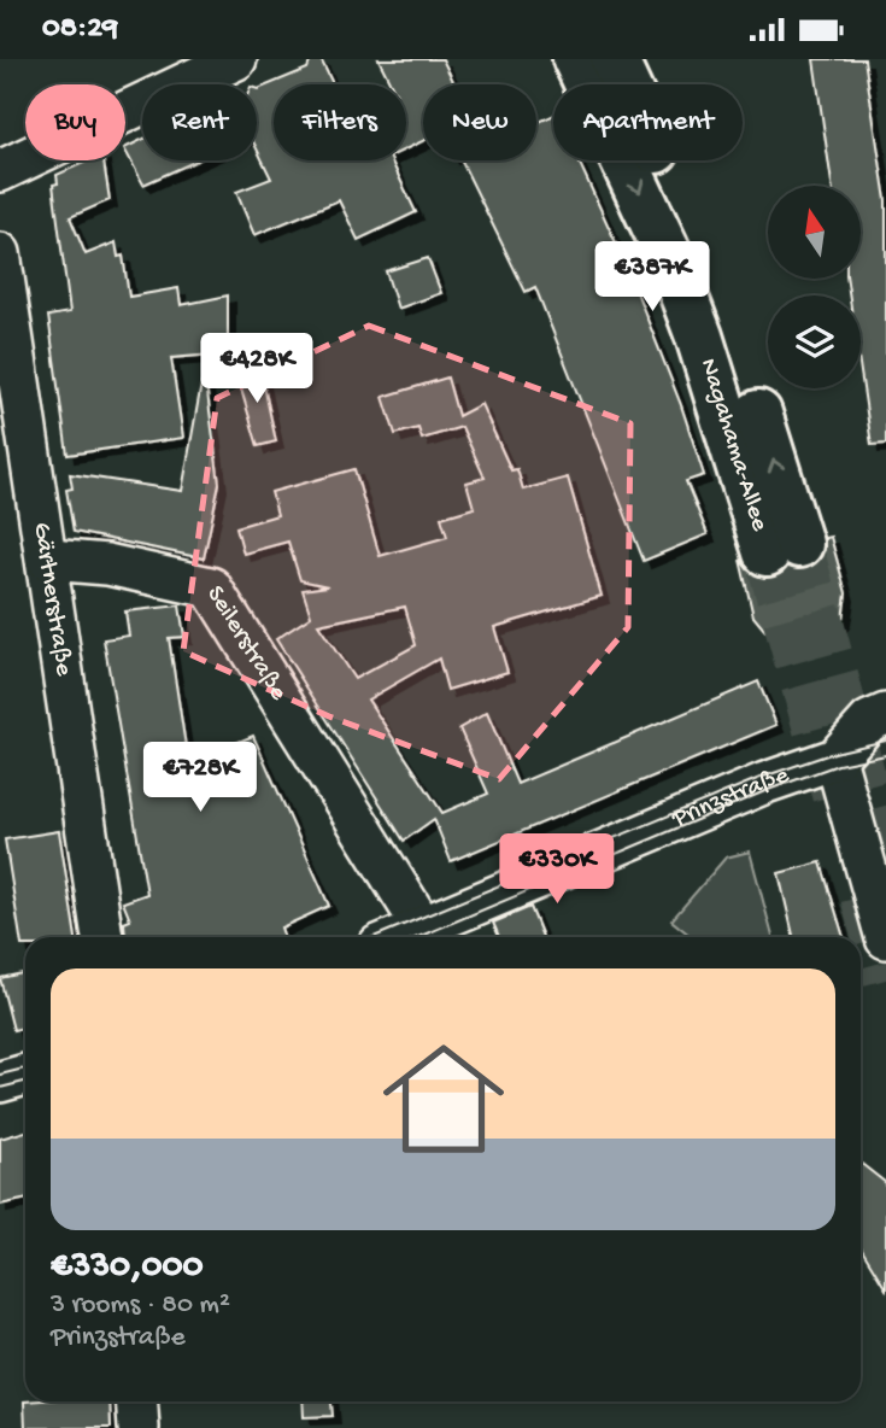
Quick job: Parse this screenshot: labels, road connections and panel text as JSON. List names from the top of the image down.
{
  "streets": {
    "main road": ["Nagahama-Allee"],
    "street": ["Gärtnerstraße", "Seilerstraße", "Prinzstraße"]
  },
  "crossings": [
    ["Gärtnerstraße", "Seilerstraße"],
    ["Seilerstraße", "Prinzstraße"]
  ],
  "north": "top",
  "page": {
    "status": "08:29",
    "chip": [
      "Buy",
      "Rent",
      "Filters",
      "New",
      "Apartment"
    ],
    "price": [
      "€387K",
      "€428K",
      "€728K",
      "€330K"
    ],
    "list": [
      {
        "name": "€330,000",
        "note": "3 rooms · 80 m² · Prinzstraße"
      }
    ]
  }
}
